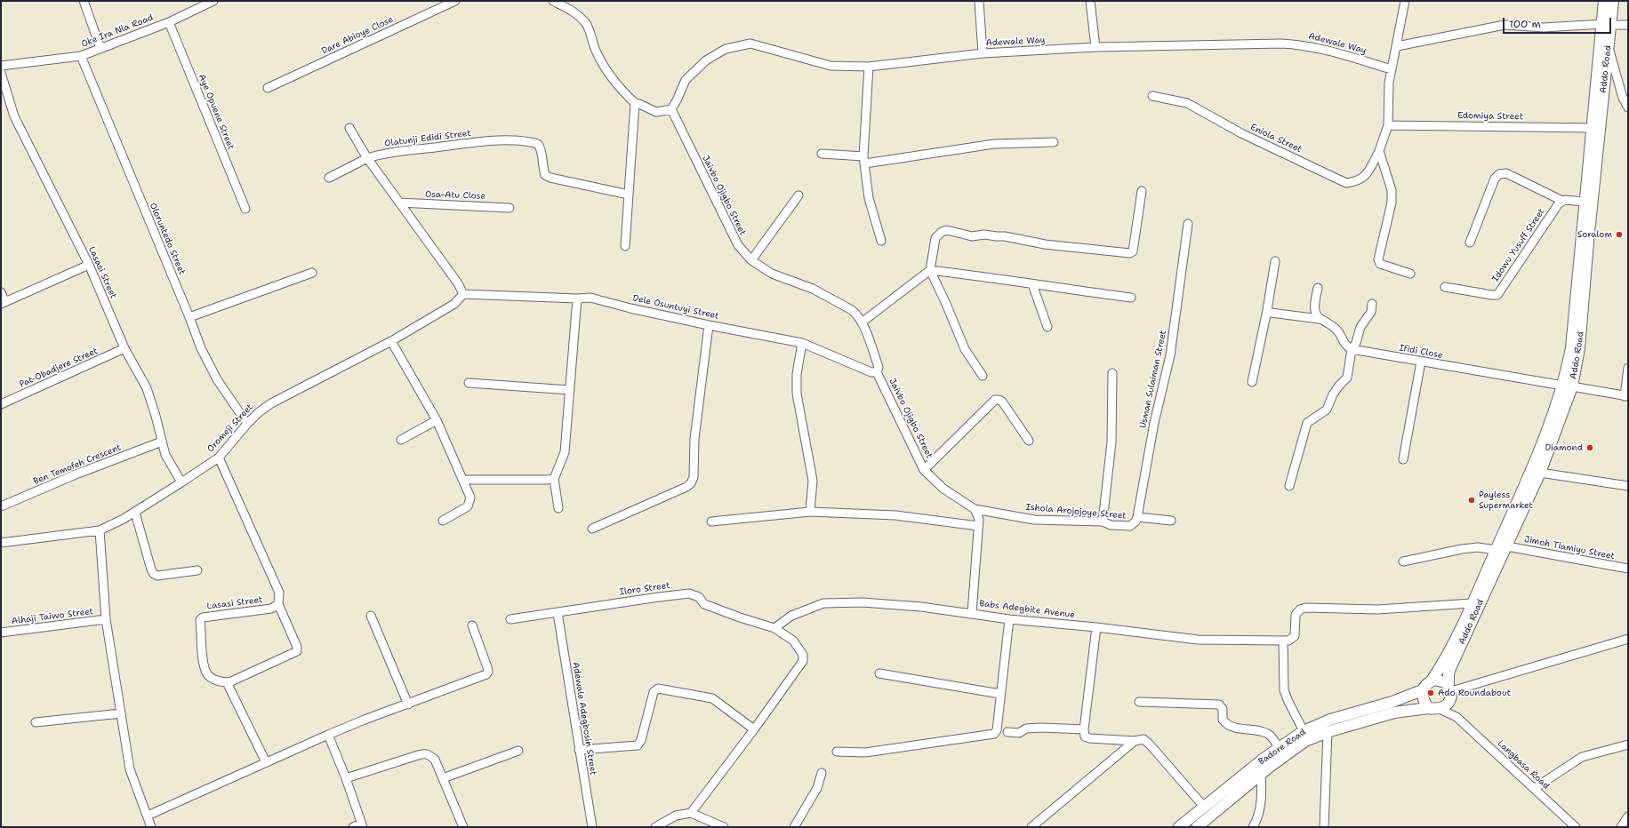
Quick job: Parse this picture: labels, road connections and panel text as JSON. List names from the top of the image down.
{
  "streets": {
    "main road": ["Addo Road", "Badore Road"],
    "street": [
      "Oke Ira Nla Road",
      "Dare Abioye Close",
      "Adewale Way",
      "Aye Opuene Street",
      "Edomiya Street",
      "Olatunji Edidi Street",
      "Eniola Street",
      "Osa-Atu Close",
      "Jaivbo Ojigbo Street",
      "Oloruntedo Street",
      "Idowu Yusuff Street",
      "Lasasi Street",
      "Dele Osuntuyi Street",
      "Ifidi Close",
      "Pat-Obadjere Street",
      "Usman Sulaiman Street",
      "Oromeji Street",
      "Ben Temofeh Crescent",
      "Ishola Arojojoye Street",
      "Jimoh Tiamiyu Street",
      "Iloro Street",
      "Babs Adegbite Avenue",
      "Alhaji Taiwo Street",
      "Adewale Adegbosin Street",
      "Langbasa Road"
    ]
  },
  "crossings": [
    ["Oke Ira Nla Road", "Aye Opuene Street"],
    ["Oke Ira Nla Road", "Oloruntedo Street"],
    ["Adewale Way", "Jaivbo Ojigbo Street"],
    ["Addo Road", "Edomiya Street"],
    ["Addo Road", "Ifidi Close"],
    ["Addo Road", "Jimoh Tiamiyu Street"],
    ["Addo Road", "Badore Road"],
    ["Jaivbo Ojigbo Street", "Dele Osuntuyi Street"],
    ["Jaivbo Ojigbo Street", "Ishola Arojojoye Street"],
    ["Oloruntedo Street", "Oromeji Street"],
    ["Lasasi Street", "Pat-Obadjere Street"],
    ["Lasasi Street", "Oromeji Street"],
    ["Lasasi Street", "Ben Temofeh Crescent"],
    ["Dele Osuntuyi Street", "Oromeji Street"],
    ["Usman Sulaiman Street", "Ishola Arojojoye Street"],
    ["Iloro Street", "Babs Adegbite Avenue"],
    ["Iloro Street", "Adewale Adegbosin Street"]
  ],
  "places": [
    "Soralom",
    "Diamond",
    "Payless Supermarket",
    "Ado Roundabout"
  ],
  "scale_bar": "100 m"
}
